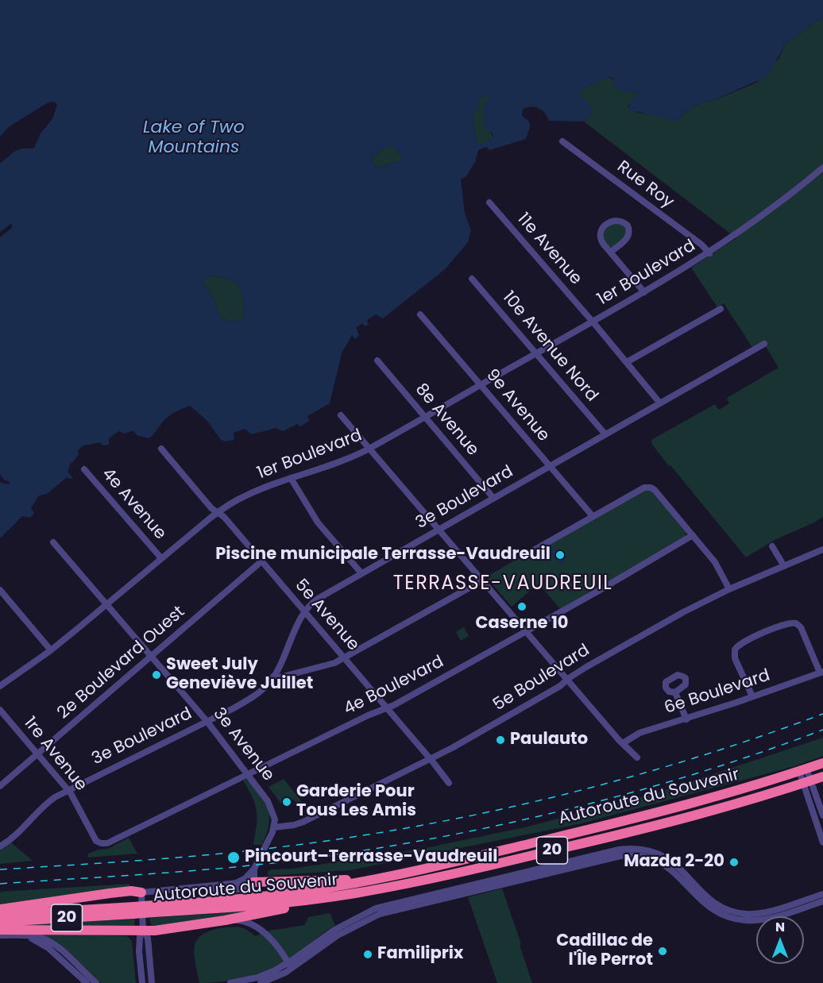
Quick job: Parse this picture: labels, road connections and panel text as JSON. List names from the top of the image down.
{
  "streets": {
    "highway": ["Autoroute du Souvenir", "20"],
    "street": [
      "Rue Roy",
      "11e Avenue",
      "1er Boulevard",
      "10e Avenue Nord",
      "9e Avenue",
      "8e Avenue",
      "3e Boulevard",
      "4e Avenue",
      "5e Avenue",
      "2e Boulevard Ouest",
      "5e Boulevard",
      "4e Boulevard",
      "6e Boulevard",
      "3e Avenue",
      "1re Avenue"
    ]
  },
  "crossings": [
    ["Rue Roy", "1er Boulevard"],
    ["11e Avenue", "1er Boulevard"],
    ["11e Avenue", "3e Boulevard"],
    ["1er Boulevard", "10e Avenue Nord"],
    ["1er Boulevard", "9e Avenue"],
    ["1er Boulevard", "8e Avenue"],
    ["1er Boulevard", "4e Avenue"],
    ["1er Boulevard", "5e Avenue"],
    ["1er Boulevard", "3e Avenue"],
    ["10e Avenue Nord", "3e Boulevard"],
    ["9e Avenue", "3e Boulevard"],
    ["8e Avenue", "3e Boulevard"],
    ["3e Boulevard", "5e Avenue"],
    ["3e Boulevard", "3e Avenue"],
    ["3e Boulevard", "1re Avenue"],
    ["5e Avenue", "2e Boulevard Ouest"],
    ["5e Avenue", "5e Boulevard"],
    ["5e Avenue", "4e Boulevard"],
    ["2e Boulevard Ouest", "3e Avenue"],
    ["2e Boulevard Ouest", "1re Avenue"],
    ["5e Boulevard", "3e Avenue"],
    ["4e Boulevard", "3e Avenue"],
    ["4e Boulevard", "1re Avenue"]
  ],
  "districts": ["TERRASSE-VAUDREUIL"],
  "water": ["Lake of Two Mountains"],
  "places": [
    "Piscine municipale Terrasse-Vaudreuil",
    "Caserne 10",
    "Sweet July Geneviève Juillet",
    "Paulauto",
    "Garderie Pour Tous Les Amis",
    "Pincourt–Terrasse-Vaudreuil",
    "Mazda 2-20",
    "Cadillac de l'Île Perrot",
    "Familiprix"
  ],
  "north": "top"
}
